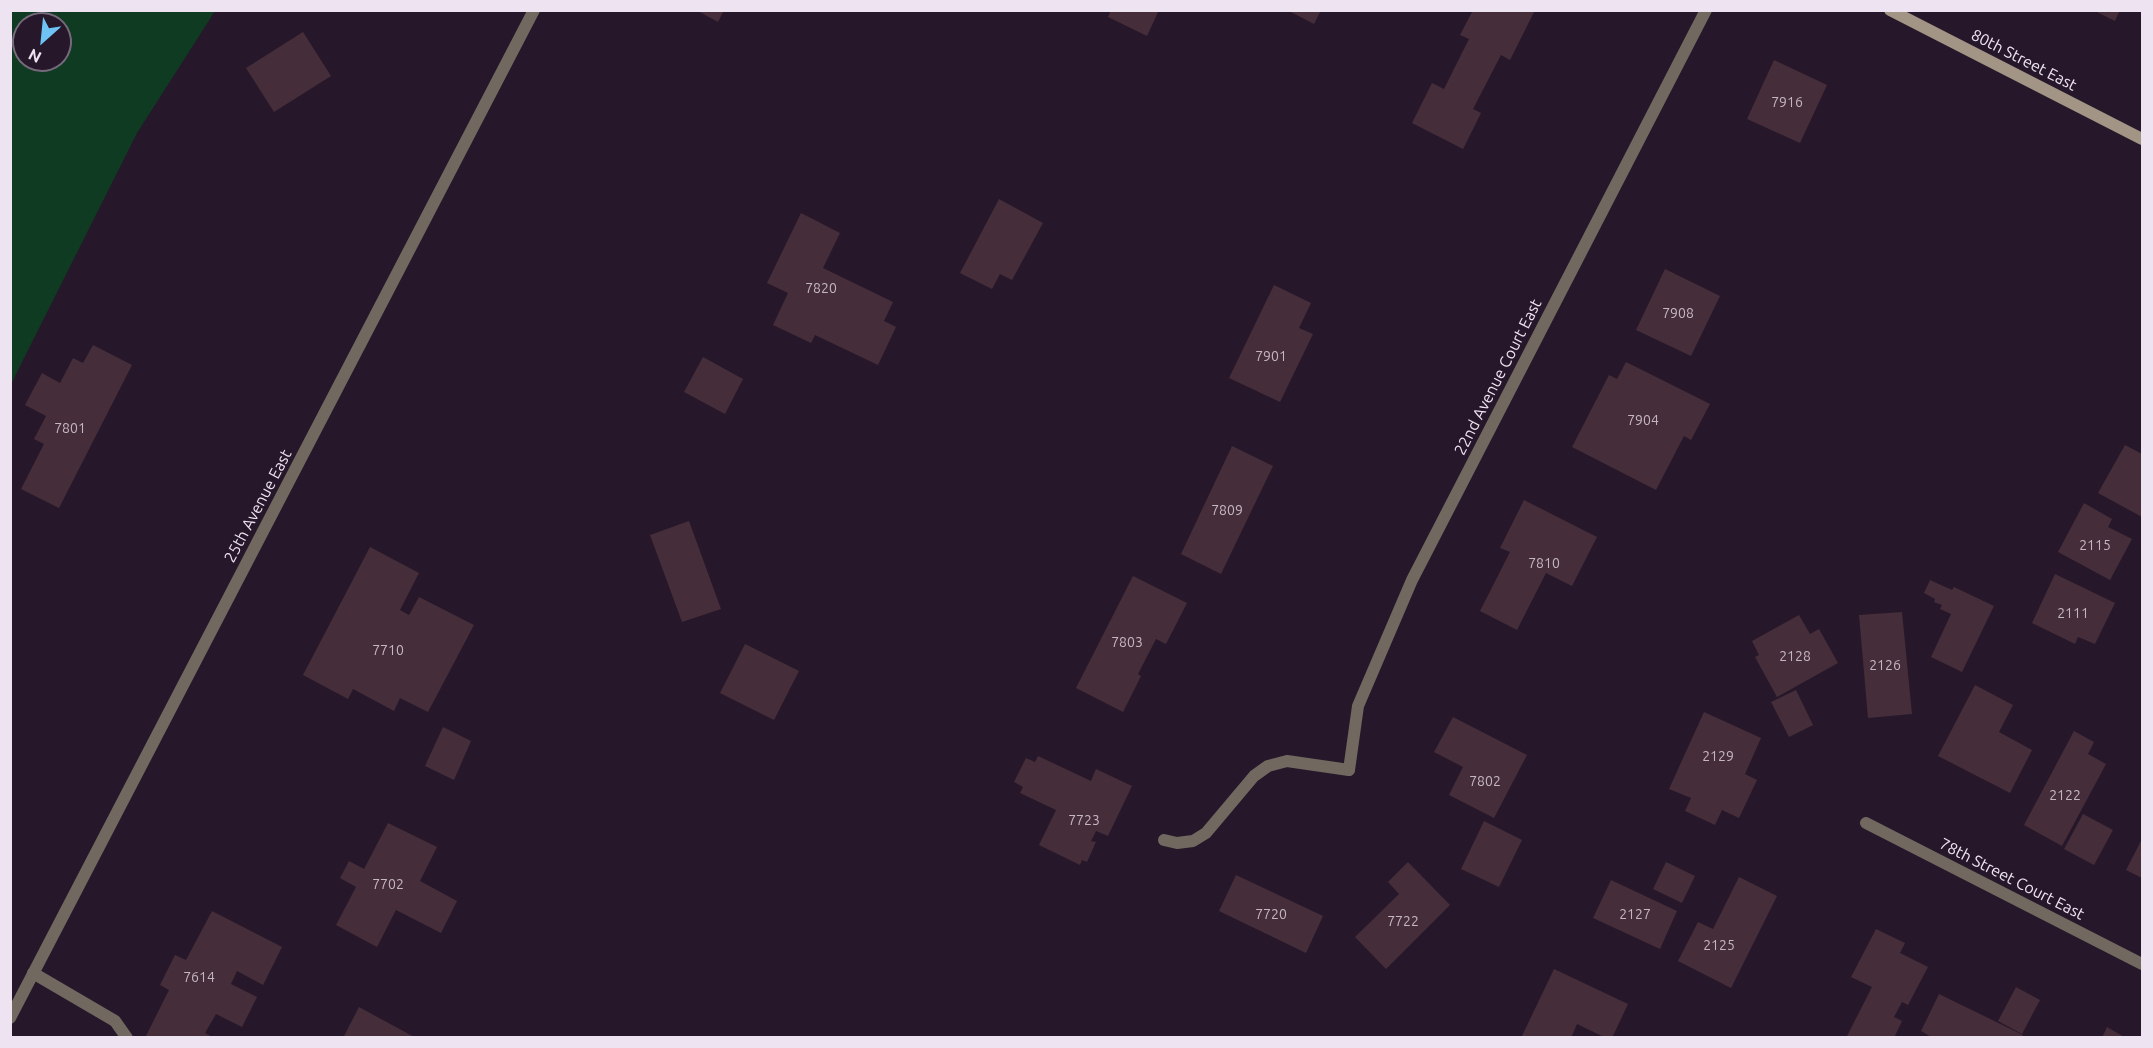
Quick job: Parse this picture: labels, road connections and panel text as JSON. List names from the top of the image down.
{
  "streets": {
    "street": [
      "80th Street East",
      "22nd Avenue Court East",
      "25th Avenue East",
      "78th Street Court East"
    ]
  },
  "house_numbers": [
    "7916",
    "7820",
    "7908",
    "7901",
    "7904",
    "7801",
    "7809",
    "2115",
    "7810",
    "2111",
    "7803",
    "7710",
    "2128",
    "2126",
    "2129",
    "7802",
    "2122",
    "7723",
    "7702",
    "7720",
    "2127",
    "7722",
    "2125",
    "7614"
  ],
  "north": "bottom left"
}
